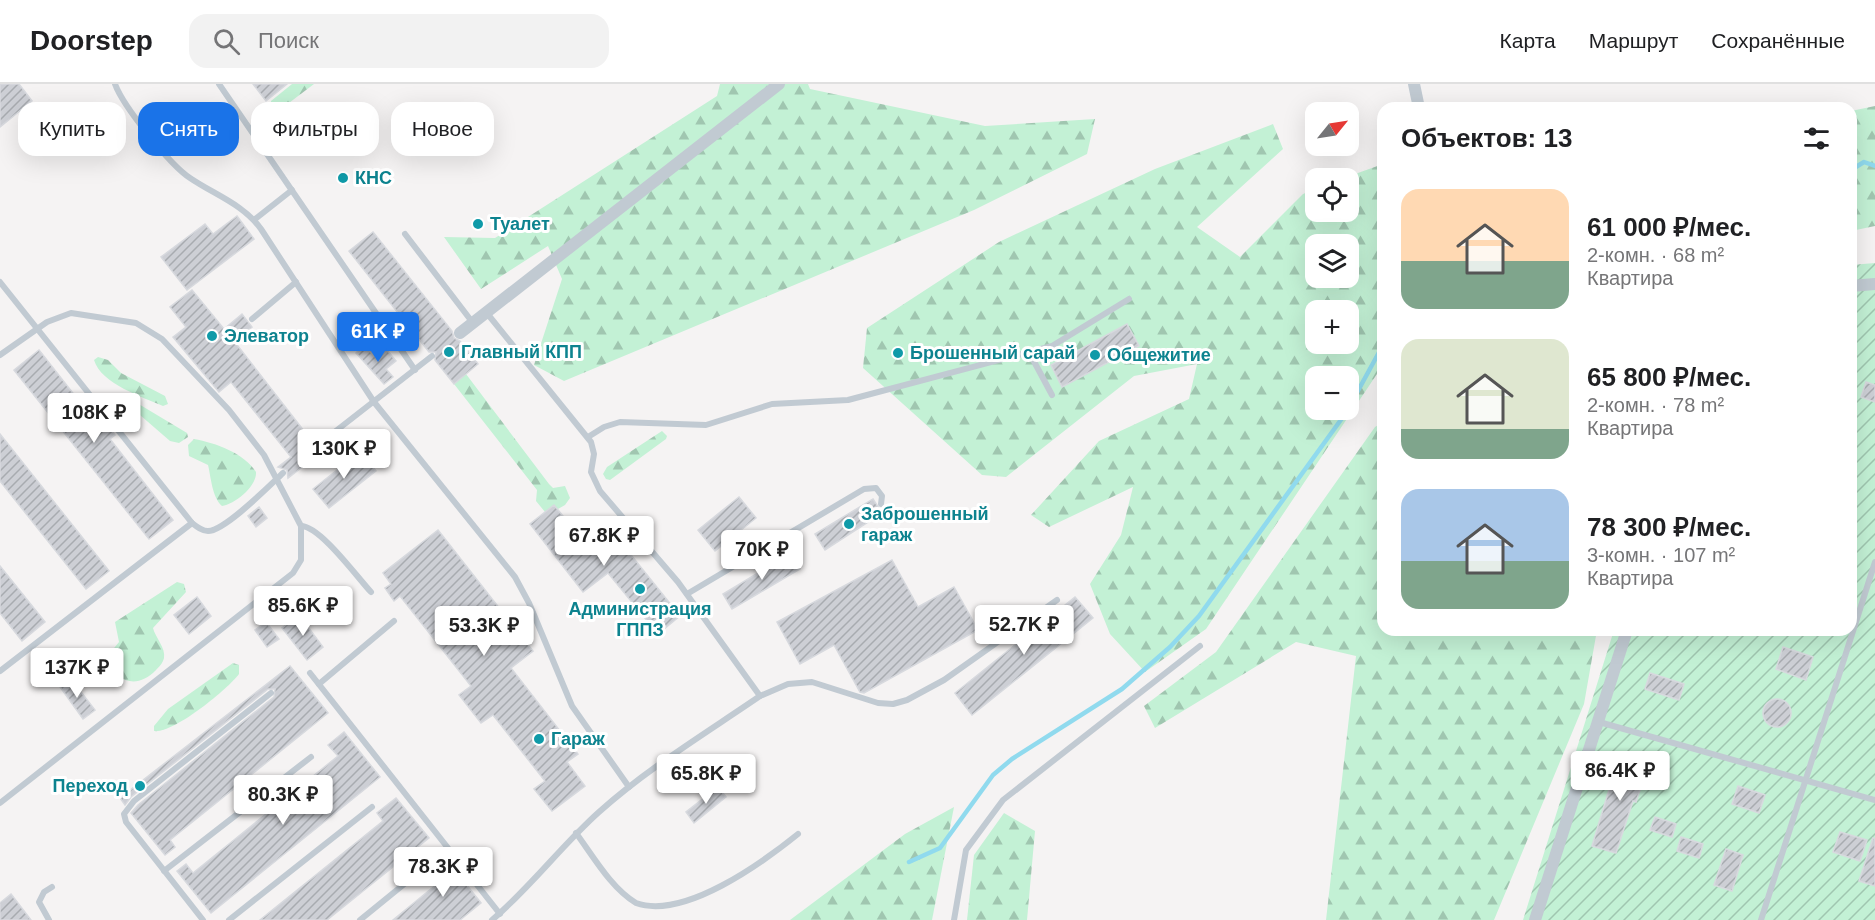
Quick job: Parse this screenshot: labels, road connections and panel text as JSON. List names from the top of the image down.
{
  "places": [
    "КНС",
    "Туалет",
    "Элеватор",
    "Главный КПП",
    "Брошенный сарай",
    "Общежитие",
    "Заброшенный гараж",
    "Администрация ГППЗ",
    "Гараж",
    "Переход"
  ],
  "north": "top right",
  "page": {
    "header": "Doorstep",
    "search": "Поиск",
    "nav": ["Карта", "Маршрут", "Сохранённые"],
    "map_buttons": ["+", "−"],
    "chip": [
      "Купить",
      "Снять",
      "Фильтры",
      "Новое"
    ],
    "heading": "Объектов: 13",
    "list": [
      {
        "name": "61 000 ₽/мес.",
        "note": "2-комн. · 68 m² · Квартира"
      },
      {
        "name": "65 800 ₽/мес.",
        "note": "2-комн. · 78 m² · Квартира"
      },
      {
        "name": "78 300 ₽/мес.",
        "note": "3-комн. · 107 m² · Квартира"
      }
    ],
    "price": [
      "61K ₽",
      "108K ₽",
      "130K ₽",
      "67.8K ₽",
      "70K ₽",
      "85.6K ₽",
      "52.7K ₽",
      "53.3K ₽",
      "137K ₽",
      "86.4K ₽",
      "65.8K ₽",
      "80.3K ₽",
      "78.3K ₽"
    ]
  }
}
